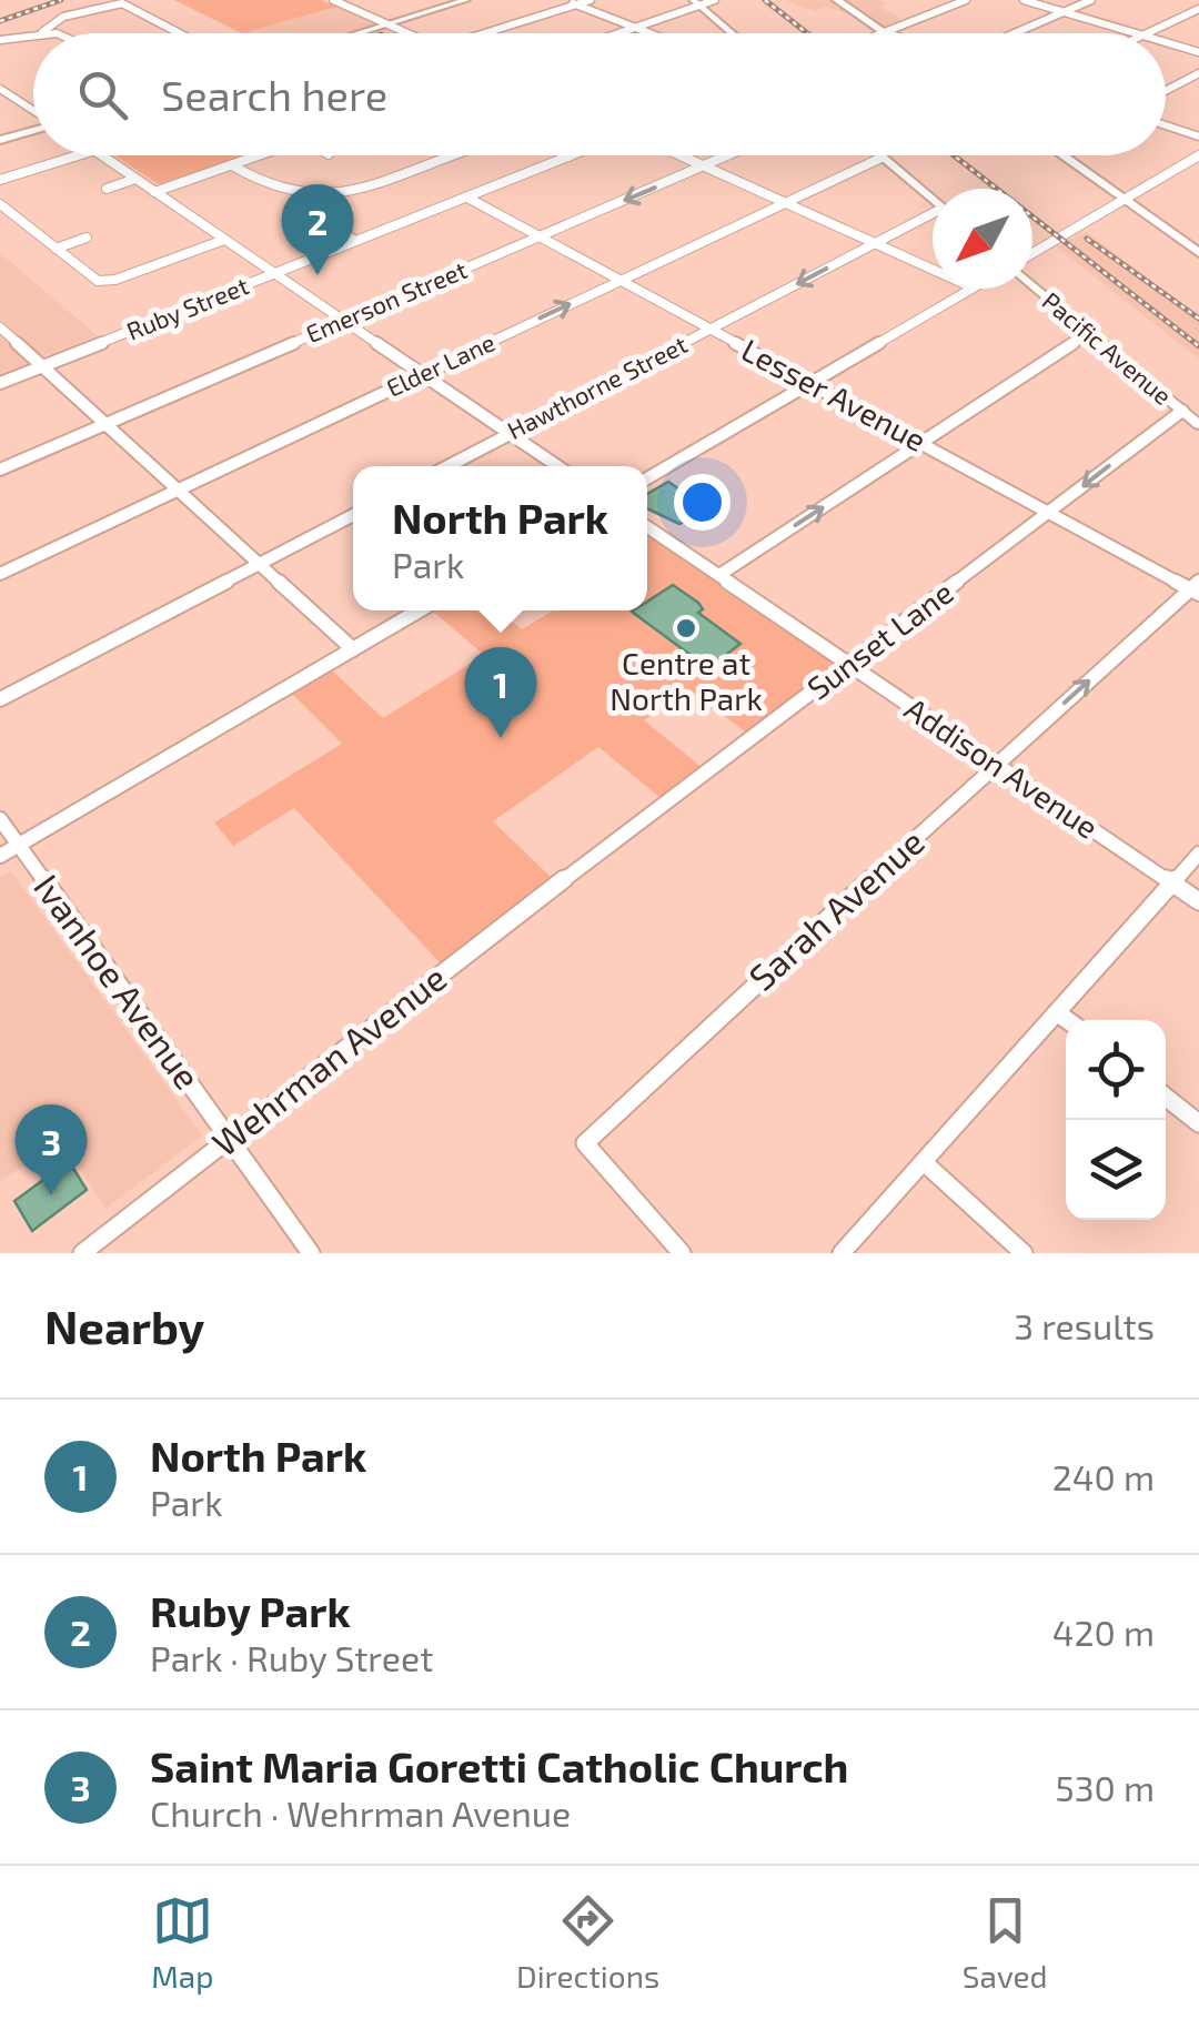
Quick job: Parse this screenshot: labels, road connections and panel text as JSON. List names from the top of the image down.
{
  "streets": {
    "street": [
      "Emerson Street",
      "Ruby Street",
      "Pacific Avenue",
      "Elder Lane",
      "Hawthorne Street",
      "Lesser Avenue",
      "Sunset Lane",
      "Addison Avenue",
      "Sarah Avenue",
      "Ivanhoe Avenue",
      "Wehrman Avenue"
    ]
  },
  "crossings": [
    ["Emerson Street", "Lesser Avenue"],
    ["Ruby Street", "Lesser Avenue"],
    ["Pacific Avenue", "Sunset Lane"],
    ["Elder Lane", "Lesser Avenue"],
    ["Hawthorne Street", "Lesser Avenue"],
    ["Lesser Avenue", "Sunset Lane"],
    ["Lesser Avenue", "Sarah Avenue"],
    ["Sunset Lane", "Addison Avenue"],
    ["Sunset Lane", "Wehrman Avenue"],
    ["Addison Avenue", "Sarah Avenue"],
    ["Ivanhoe Avenue", "Wehrman Avenue"]
  ],
  "places": ["Centre at North Park"],
  "north": "bottom left",
  "page": {
    "search": "Search here",
    "pins": ["2", "1", "3"],
    "popup": ["North Park", "Park"],
    "heading": ["Nearby", "3 results"],
    "list": [
      {
        "mark": "1",
        "name": "North Park",
        "note": "Park",
        "value": "240 m"
      },
      {
        "mark": "2",
        "name": "Ruby Park",
        "note": "Park · Ruby Street",
        "value": "420 m"
      },
      {
        "mark": "3",
        "name": "Saint Maria Goretti Catholic Church",
        "note": "Church · Wehrman Avenue",
        "value": "530 m"
      }
    ],
    "nav": ["Map", "Directions", "Saved"]
  }
}
